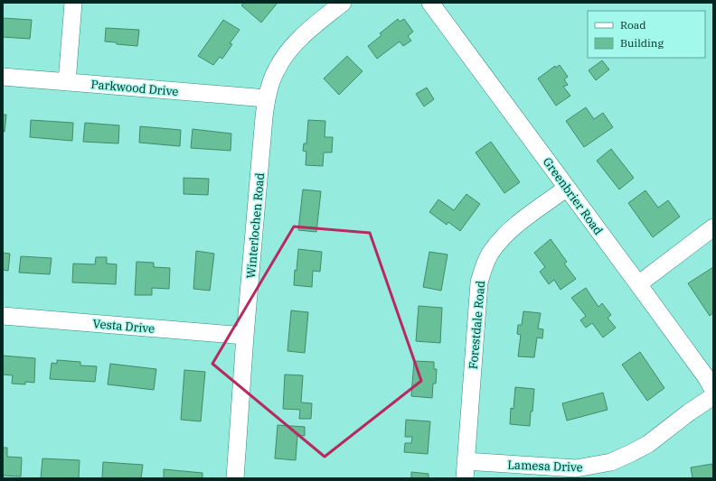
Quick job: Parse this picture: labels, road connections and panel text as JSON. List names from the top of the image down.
{
  "streets": {
    "street": [
      "Parkwood Drive",
      "Greenbrier Road",
      "Winterlochen Road",
      "Forestdale Road",
      "Vesta Drive",
      "Lamesa Drive"
    ]
  },
  "crossings": [
    ["Parkwood Drive", "Winterlochen Road"],
    ["Greenbrier Road", "Forestdale Road"],
    ["Winterlochen Road", "Vesta Drive"],
    ["Forestdale Road", "Lamesa Drive"]
  ],
  "legend": ["Road", "Building"]
}
